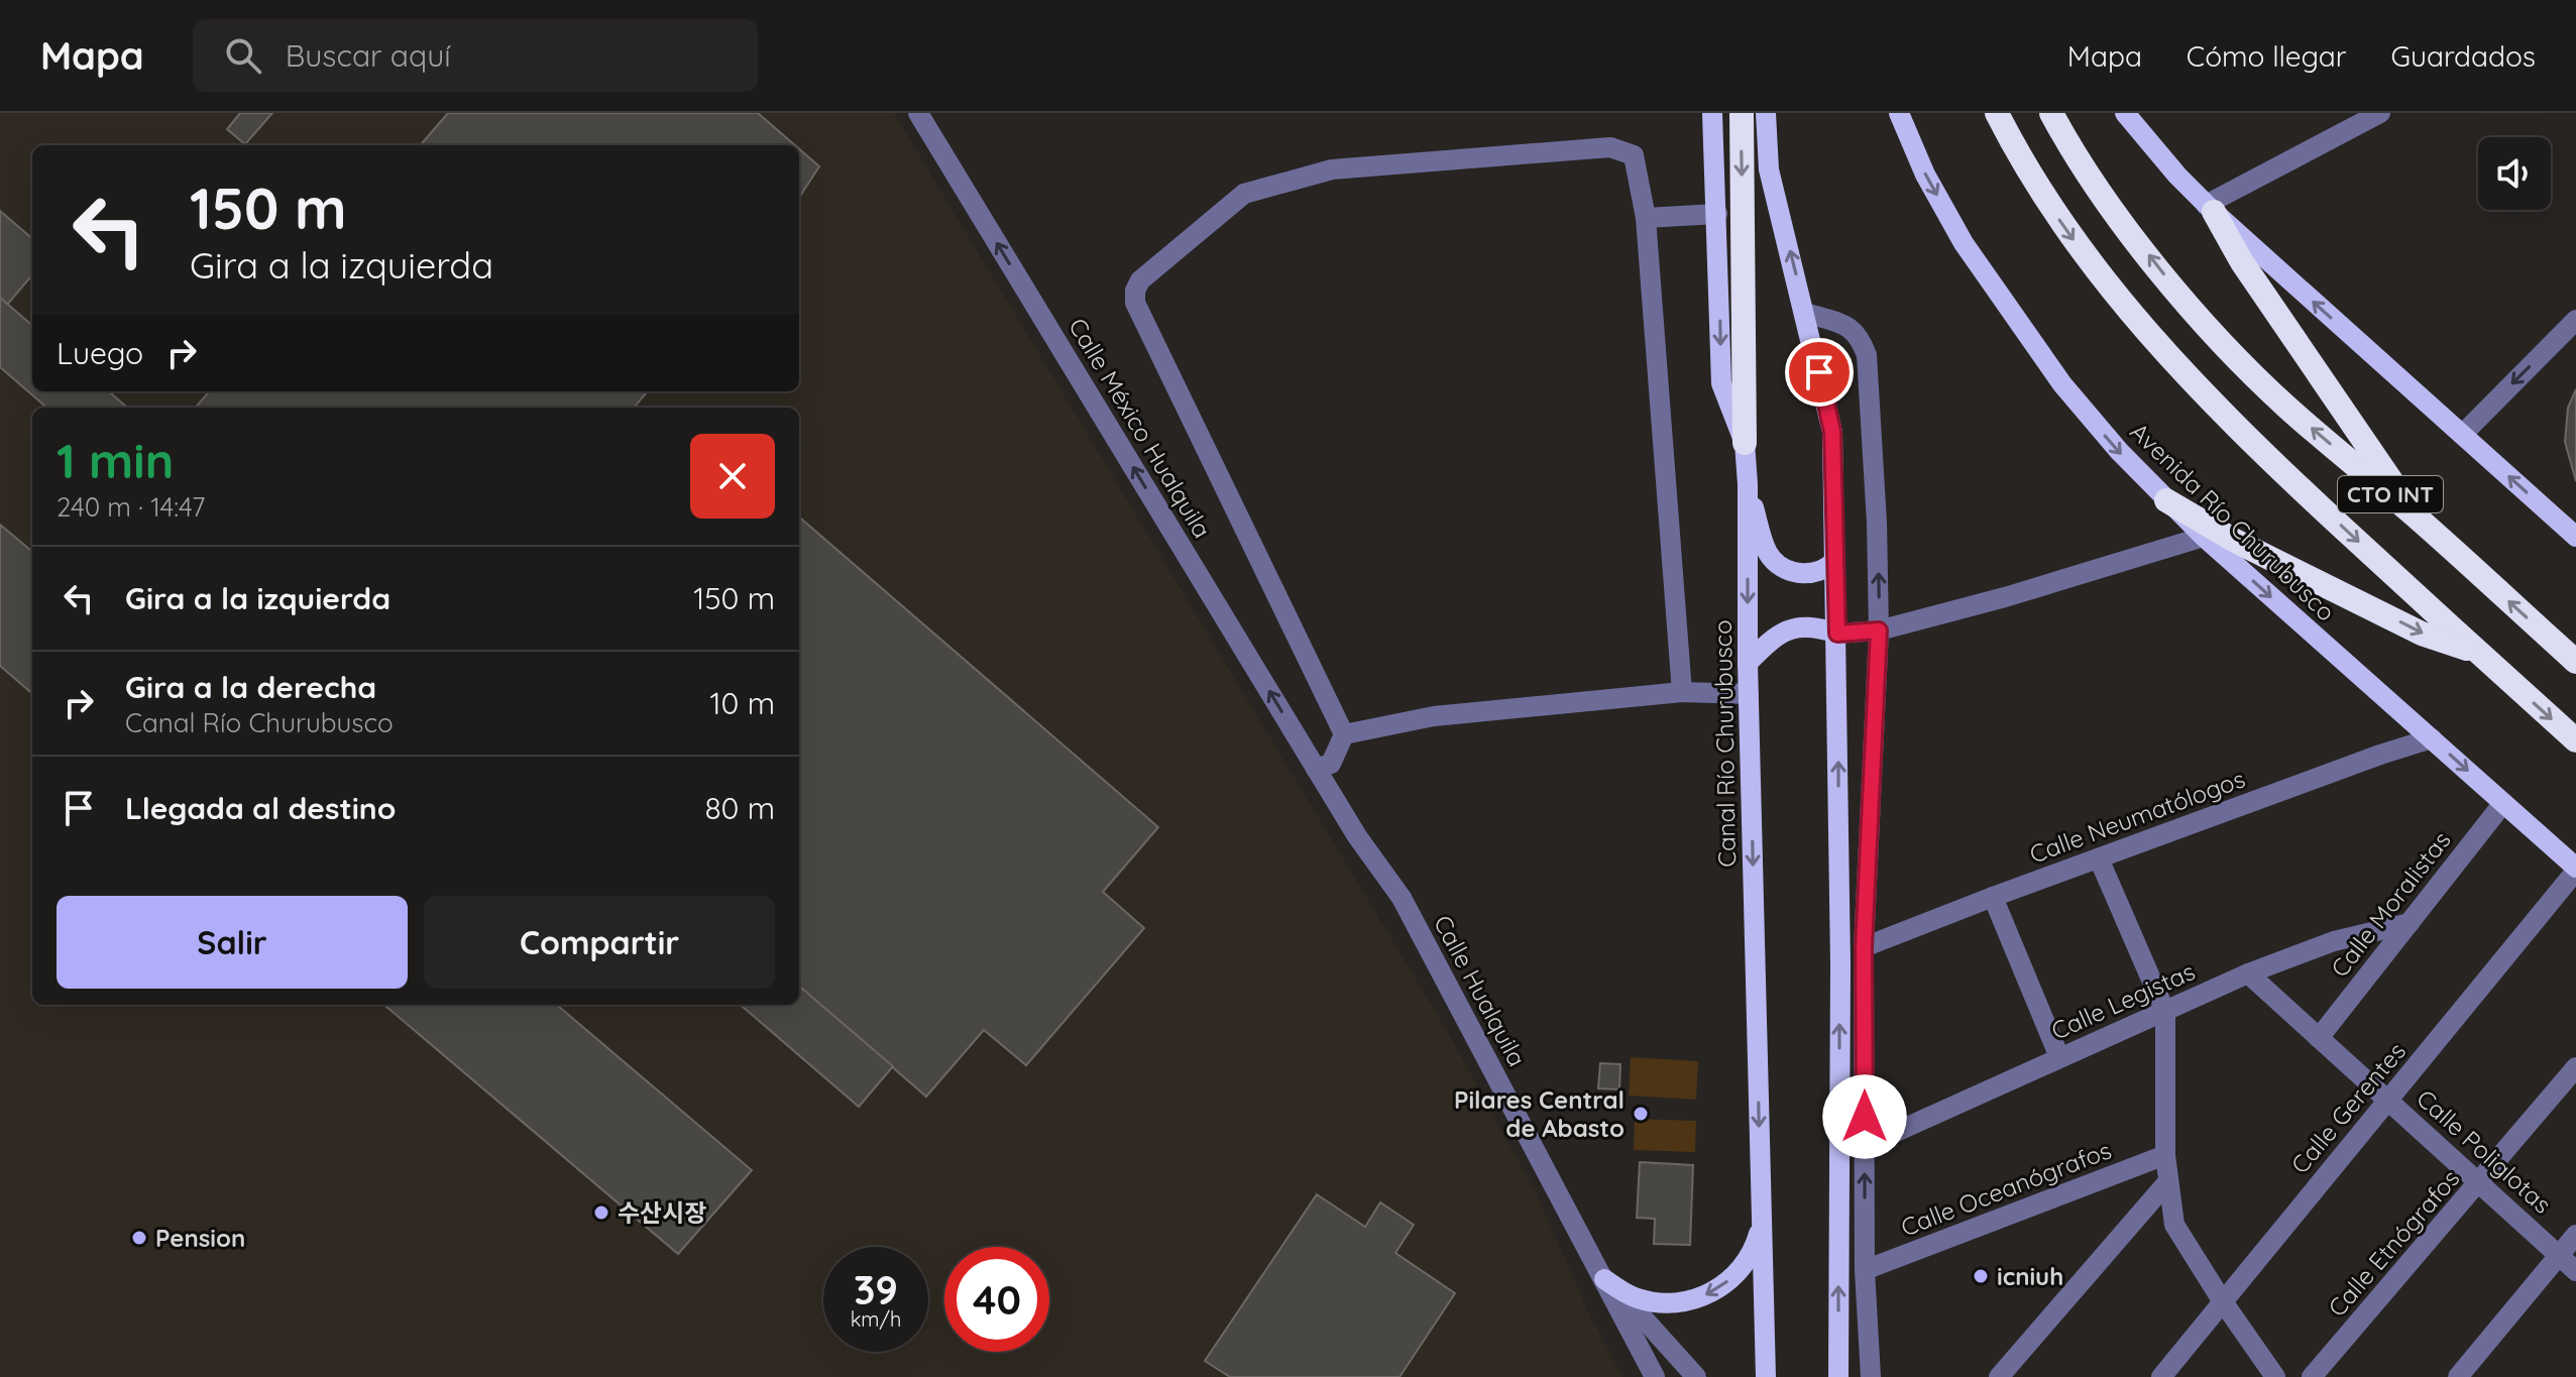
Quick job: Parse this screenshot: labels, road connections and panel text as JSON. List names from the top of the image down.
{
  "streets": {
    "highway": ["CTO INT"],
    "main road": ["Avenida Río Churubusco", "Canal Río Churubusco"],
    "street": [
      "Calle México Hualquila",
      "Calle Neumatólogos",
      "Calle Moralistas",
      "Calle Hualquila",
      "Calle Legistas",
      "Calle Gerentes",
      "Calle Poliglotas",
      "Calle Oceanógrafos",
      "Calle Etnógrafos"
    ]
  },
  "crossings": [
    ["Calle México Hualquila", "Calle Hualquila"],
    ["Avenida Río Churubusco", "Calle Neumatólogos"],
    ["Avenida Río Churubusco", "Calle Moralistas"],
    ["Avenida Río Churubusco", "Calle Gerentes"],
    ["Calle Moralistas", "Calle Legistas"],
    ["Calle Moralistas", "Calle Poliglotas"],
    ["Calle Legistas", "Calle Poliglotas"],
    ["Calle Gerentes", "Calle Poliglotas"],
    ["Calle Poliglotas", "Calle Etnógrafos"]
  ],
  "one_way": ["Calle México Hualquila", "Avenida Río Churubusco"],
  "places": [
    "Pilares Central de Abasto",
    "수산시장",
    "Pension",
    "icniuh"
  ],
  "page": {
    "header": "Mapa",
    "search": "Buscar aquí",
    "nav": ["Mapa", "Cómo llegar", "Guardados"],
    "turn": ["150 m", "Gira a la izquierda"],
    "then": "Luego",
    "heading": ["1 min", "240 m · 14:47"],
    "list": [
      {
        "name": "Gira a la izquierda",
        "value": "150 m"
      },
      {
        "name": "Gira a la derecha",
        "note": "Canal Río Churubusco",
        "value": "10 m"
      },
      {
        "name": "Llegada al destino",
        "value": "80 m"
      }
    ],
    "buttons": ["Salir", "Compartir"],
    "speed": "39 km/h",
    "limit": "40"
  }
}
